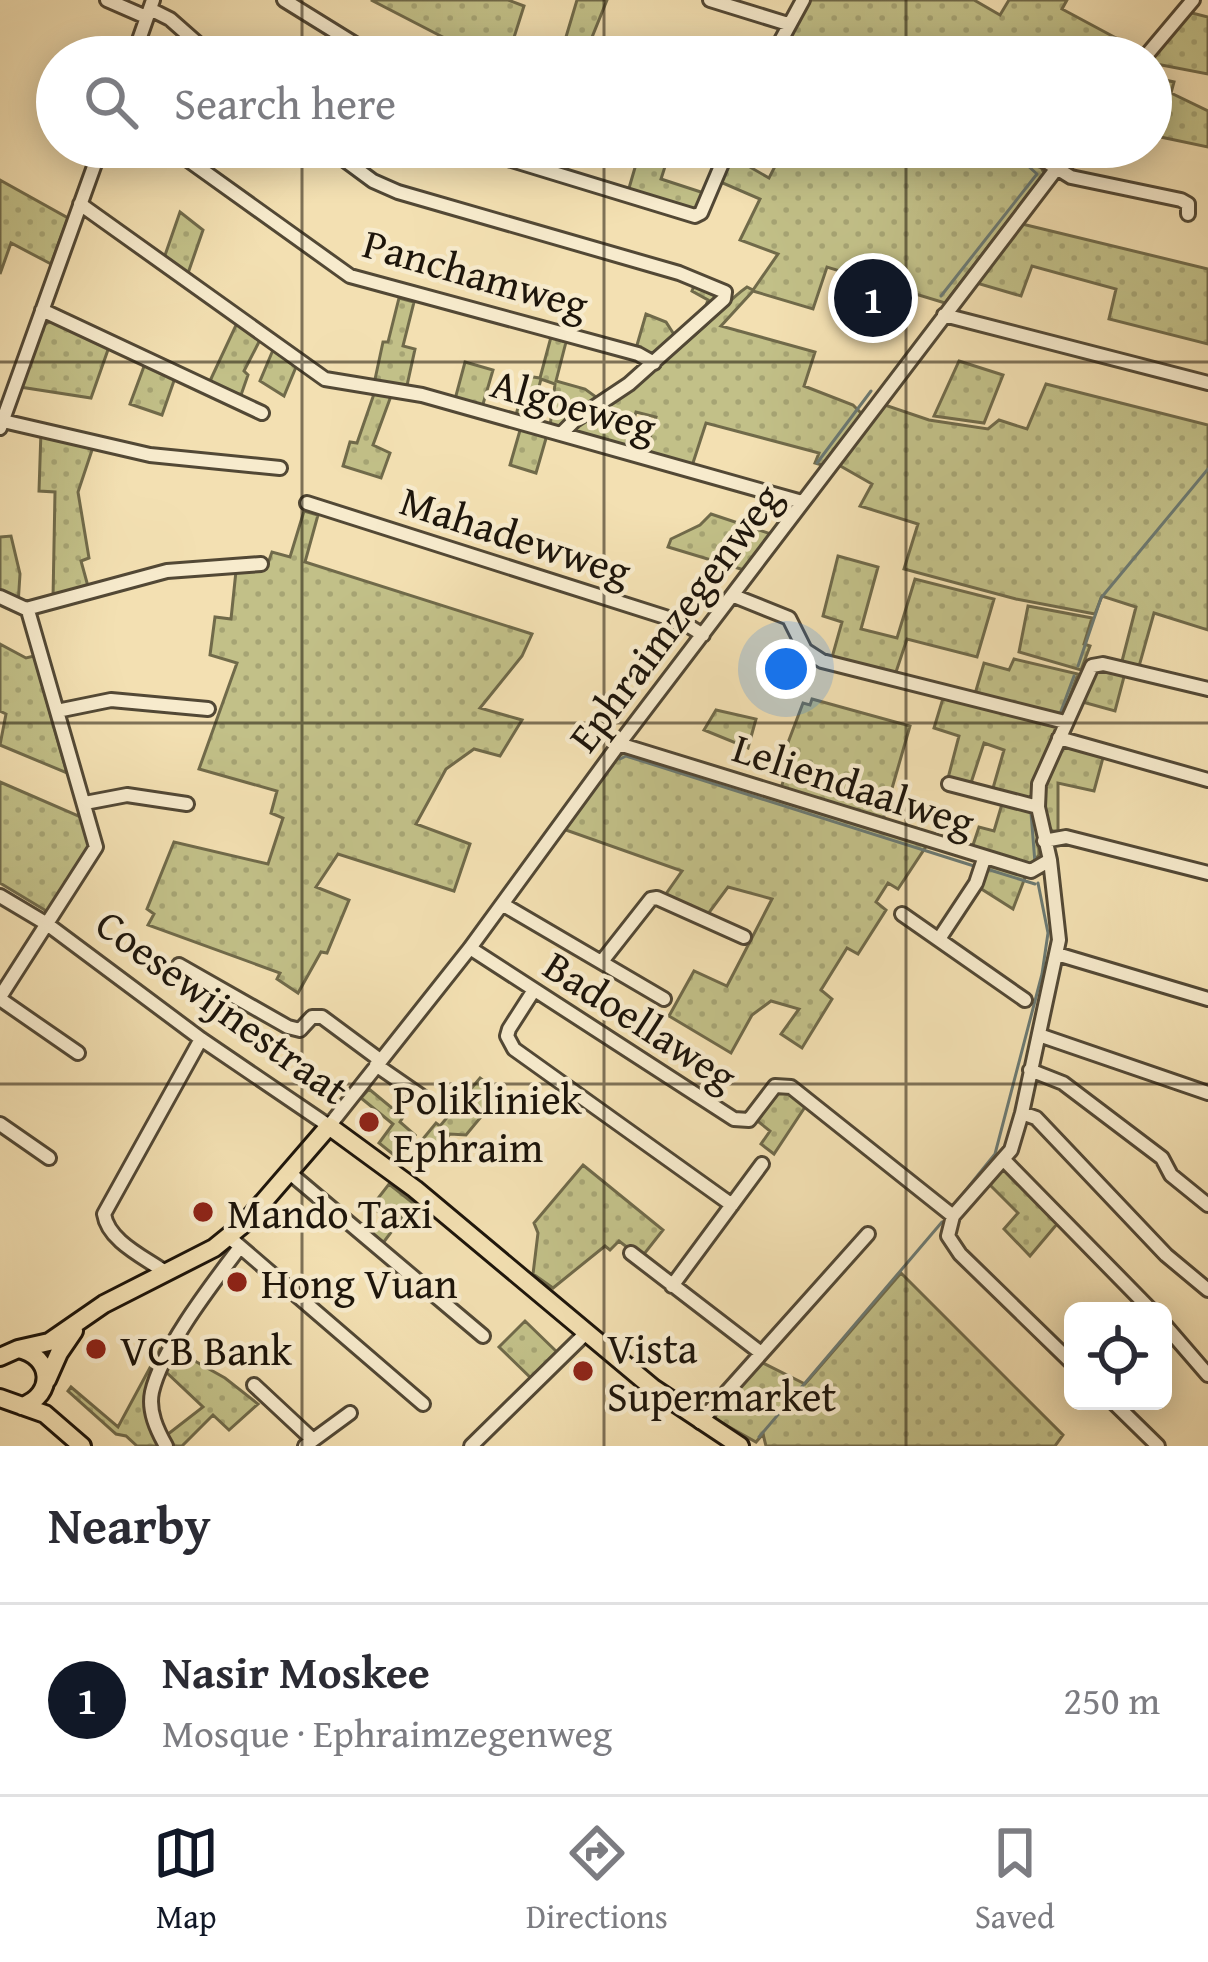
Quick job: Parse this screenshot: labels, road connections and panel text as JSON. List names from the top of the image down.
{
  "streets": {
    "main road": ["Coesewijnestraat"],
    "street": [
      "Panchamweg",
      "Algoeweg",
      "Mahadewweg",
      "Ephraimzegenweg",
      "Leliendaalweg",
      "Badoellaweg"
    ]
  },
  "crossings": [
    ["Algoeweg", "Ephraimzegenweg"],
    ["Mahadewweg", "Ephraimzegenweg"],
    ["Ephraimzegenweg", "Leliendaalweg"],
    ["Ephraimzegenweg", "Coesewijnestraat"],
    ["Ephraimzegenweg", "Badoellaweg"]
  ],
  "places": [
    "Polikliniek Ephraim",
    "Mando Taxi",
    "Hong Vuan",
    "VCB Bank",
    "Vista Supermarket"
  ],
  "page": {
    "search": "Search here",
    "pins": "1",
    "heading": "Nearby",
    "list": [
      {
        "mark": "1",
        "name": "Nasir Moskee",
        "note": "Mosque · Ephraimzegenweg",
        "value": "250 m"
      }
    ],
    "nav": ["Map", "Directions", "Saved"]
  }
}
